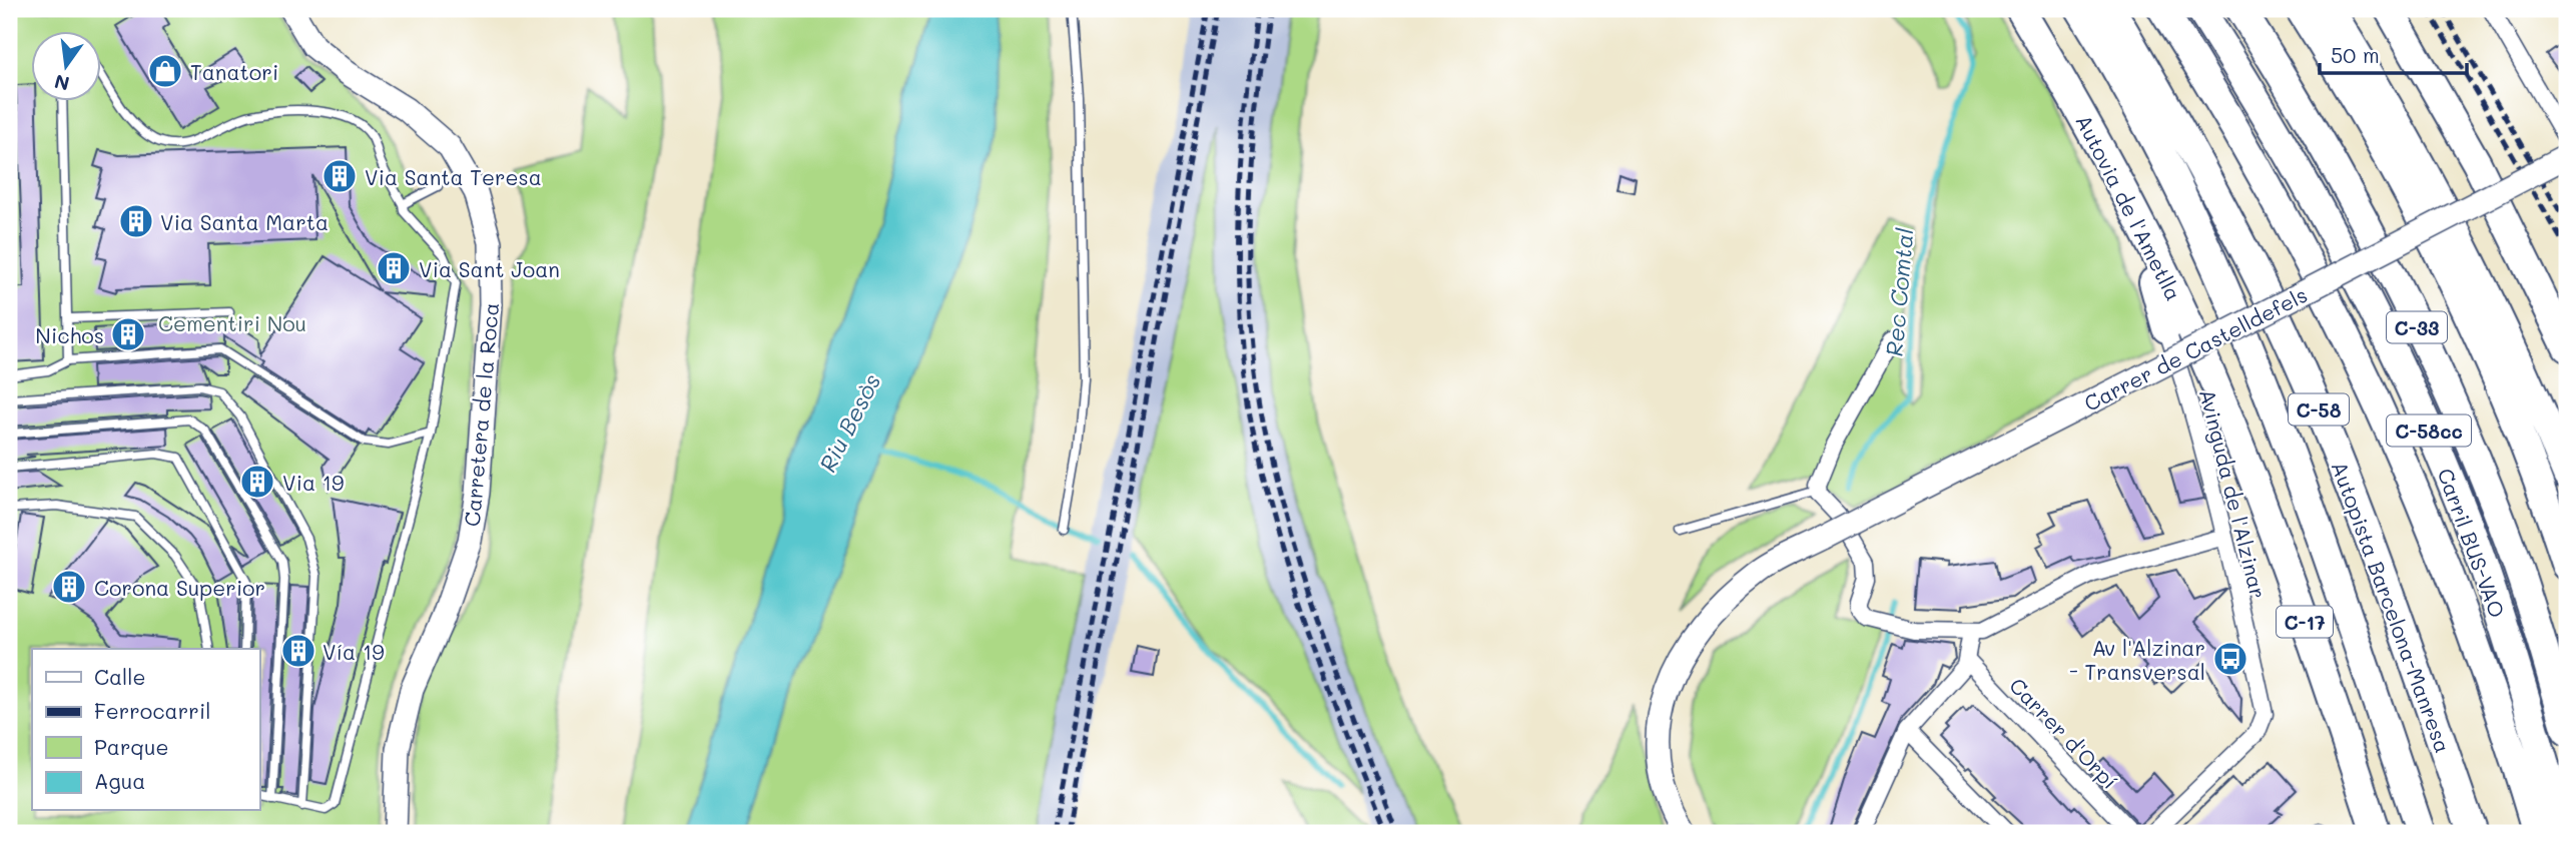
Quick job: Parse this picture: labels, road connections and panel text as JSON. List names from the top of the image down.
{
  "streets": {
    "highway": [
      "Autovia de l'Ametlla",
      "C-33",
      "C-58",
      "C-58cc",
      "Carril BUS-VAO",
      "Autopista Barcelona-Manresa",
      "C-17"
    ],
    "street": [
      "Carrer de Castelldefels",
      "Carretera de la Roca",
      "Avinguda de l'Alzinar",
      "Carrer d'Orpí"
    ]
  },
  "water": ["Rec Comtal", "Riu Besòs"],
  "parks": ["Cementiri Nou"],
  "places": {
    "shop": ["Tanatori"],
    "building": [
      "Via Santa Teresa",
      "Via Santa Marta",
      "Via Sant Joan",
      "Nichos",
      "Via 19",
      "Corona Superior",
      "Vía 19"
    ],
    "bus stop": ["Av l'Alzinar - Transversal"]
  },
  "legend": [
    "Calle",
    "Ferrocarril",
    "Parque",
    "Agua"
  ],
  "scale_bar": "50 m",
  "north": "bottom"
}
